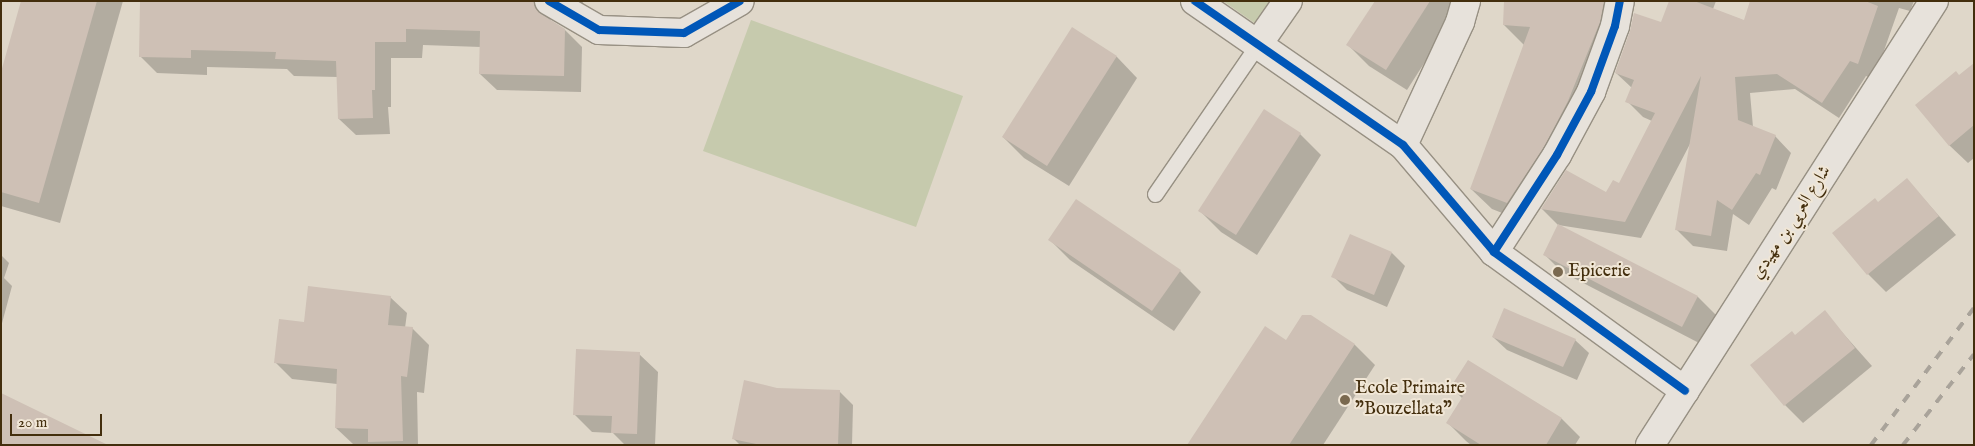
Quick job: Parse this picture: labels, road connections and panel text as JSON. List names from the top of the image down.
{
  "streets": {
    "street": ["ﺷﺍﺭﻉ ﺍﻟﻌﺮﺑﻲ ﺑﻦ ﻣﻬﻴﺩﻱ"]
  },
  "places": ["Epicerie", "Ecole Primaire \"Bouzellata\""],
  "scale_bar": "20 m"
}
